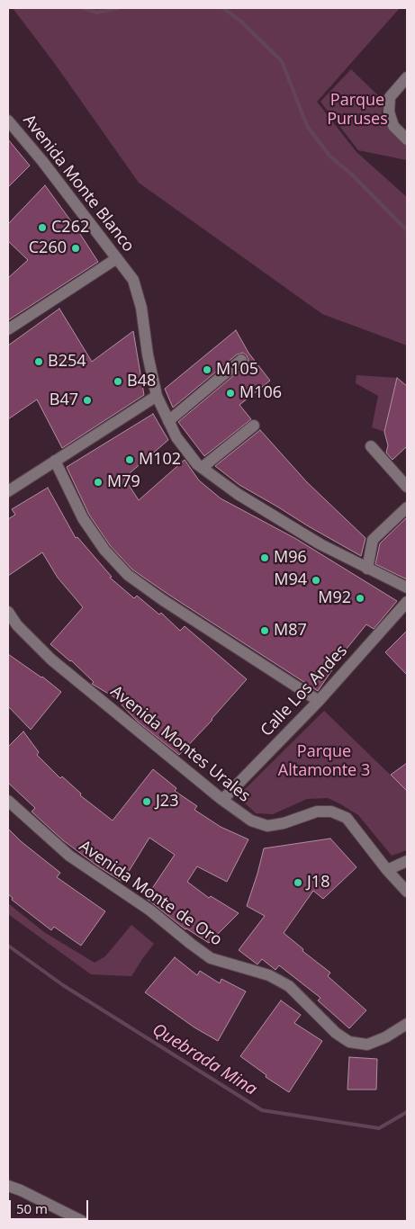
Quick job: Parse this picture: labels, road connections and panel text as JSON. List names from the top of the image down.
{
  "streets": {
    "street": [
      "Avenida Monte Blanco",
      "Calle Los Andes",
      "Avenida Montes Urales",
      "Avenida Monte de Oro"
    ]
  },
  "crossings": [
    ["Calle Los Andes", "Avenida Montes Urales"]
  ],
  "water": ["Quebrada Mina"],
  "parks": ["Parque Puruses", "Parque Altamonte 3"],
  "places": [
    "C262",
    "C260",
    "B254",
    "M105",
    "B48",
    "M106",
    "B47",
    "M102",
    "M79",
    "M96",
    "M94",
    "M92",
    "M87",
    "J23",
    "J18"
  ],
  "scale_bar": "50 m"
}
